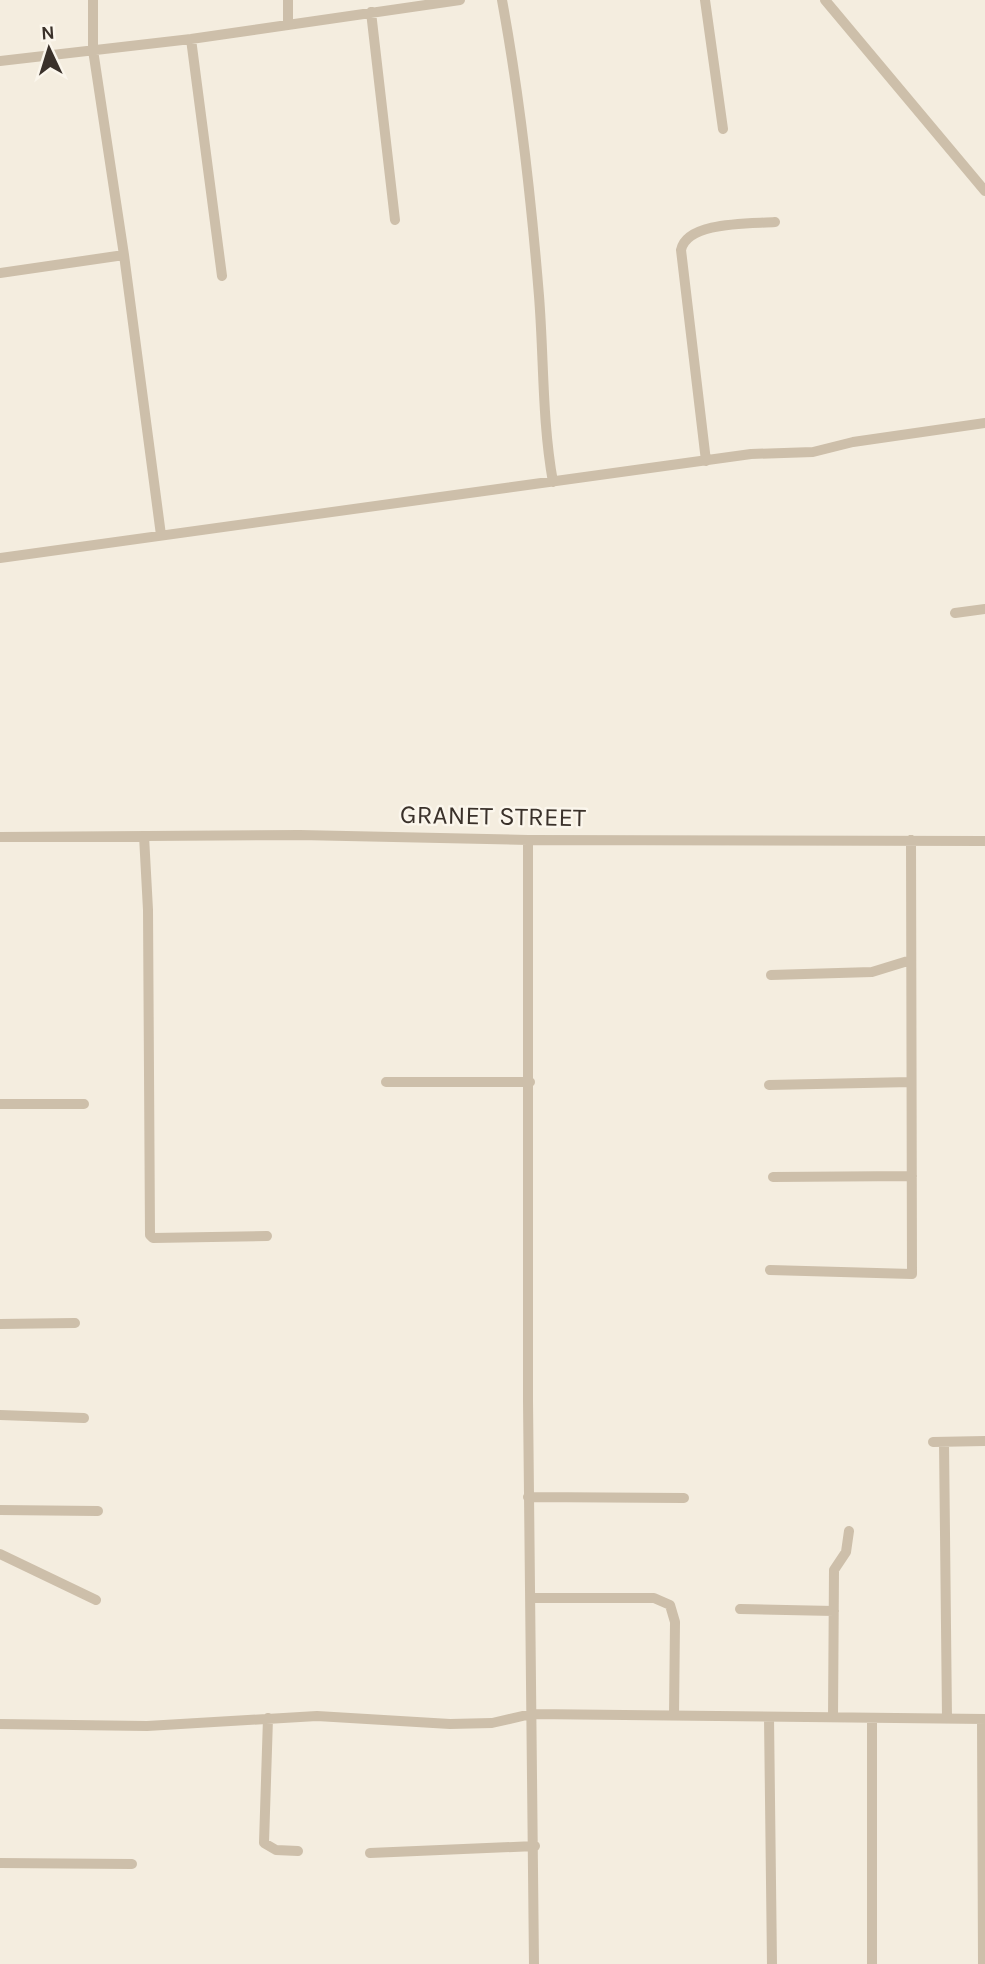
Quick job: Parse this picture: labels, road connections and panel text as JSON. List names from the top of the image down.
{
  "streets": {
    "street": ["GRANET STREET"]
  },
  "north": "top"
}
